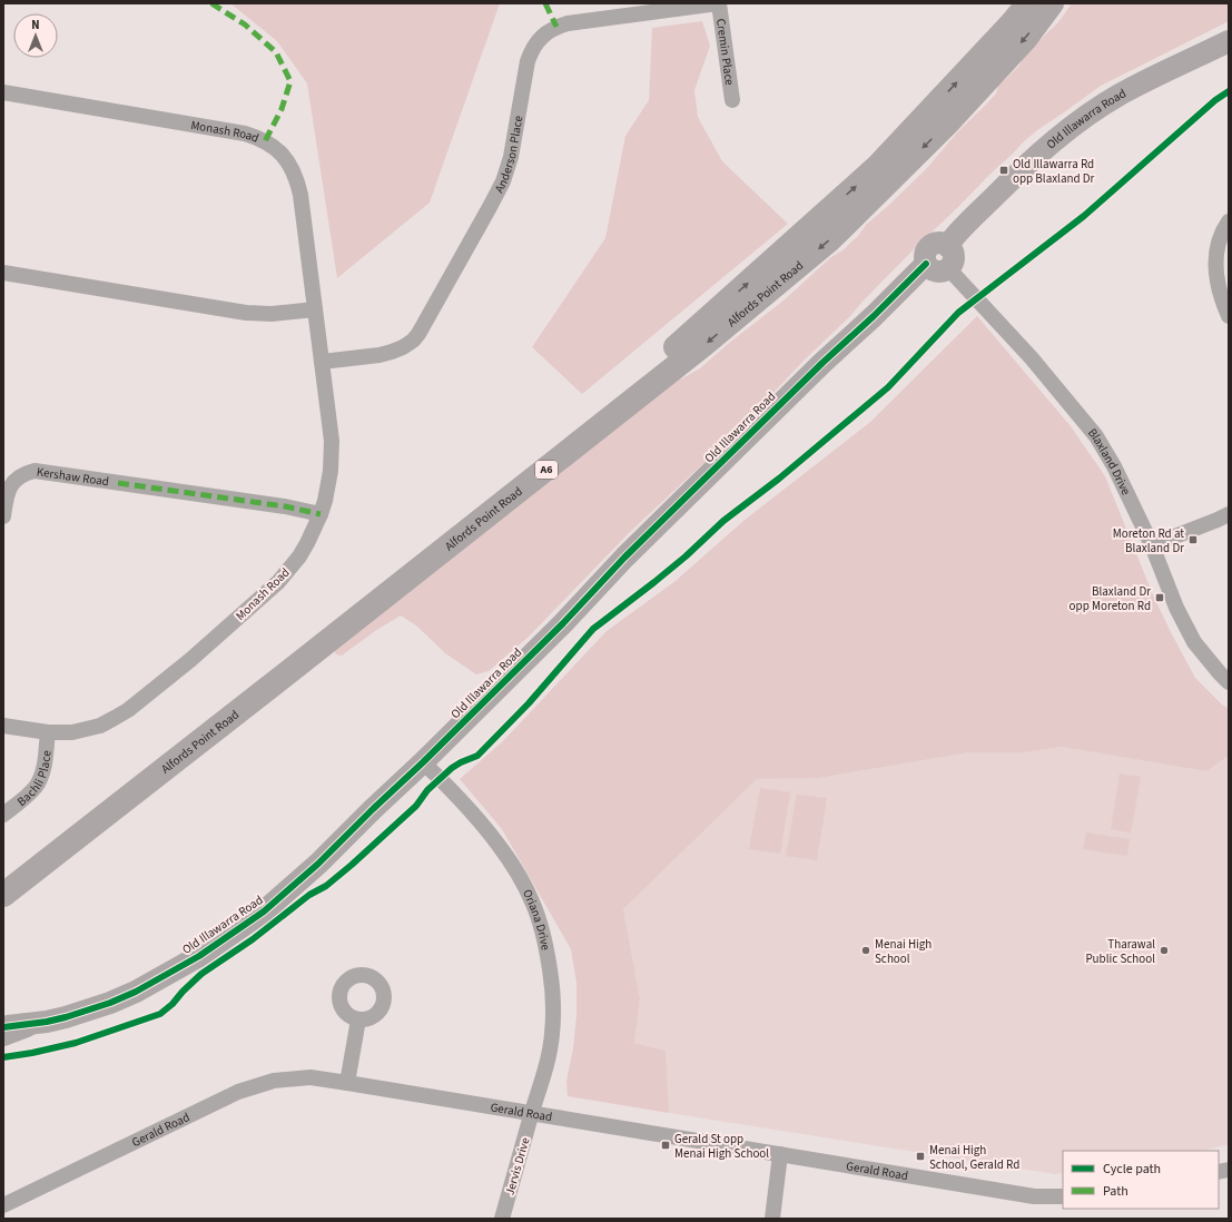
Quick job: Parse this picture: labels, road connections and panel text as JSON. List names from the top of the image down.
{
  "streets": {
    "highway": ["Alfords Point Road", "A6"],
    "street": [
      "Cremin Place",
      "Old Illawarra Road",
      "Monash Road",
      "Anderson Place",
      "Blaxland Drive",
      "Kershaw Road",
      "Bachli Place",
      "Oriana Drive",
      "Gerald Road",
      "Jervis Drive"
    ]
  },
  "crossings": [
    ["Cremin Place", "Anderson Place"],
    ["Old Illawarra Road", "Blaxland Drive"],
    ["Old Illawarra Road", "Oriana Drive"],
    ["Monash Road", "Anderson Place"],
    ["Monash Road", "Kershaw Road"],
    ["Monash Road", "Bachli Place"],
    ["Oriana Drive", "Gerald Road"],
    ["Oriana Drive", "Jervis Drive"],
    ["Gerald Road", "Jervis Drive"]
  ],
  "places": {
    "transit": [
      "Old Illawarra Rd opp Blaxland Dr",
      "Moreton Rd at Blaxland Dr",
      "Blaxland Dr opp Moreton Rd",
      "Gerald St opp Menai High School",
      "Menai High School, Gerald Rd"
    ],
    "other": ["Menai High School", "Tharawal Public School"]
  },
  "legend": ["Cycle path", "Path"],
  "north": "top"
}
